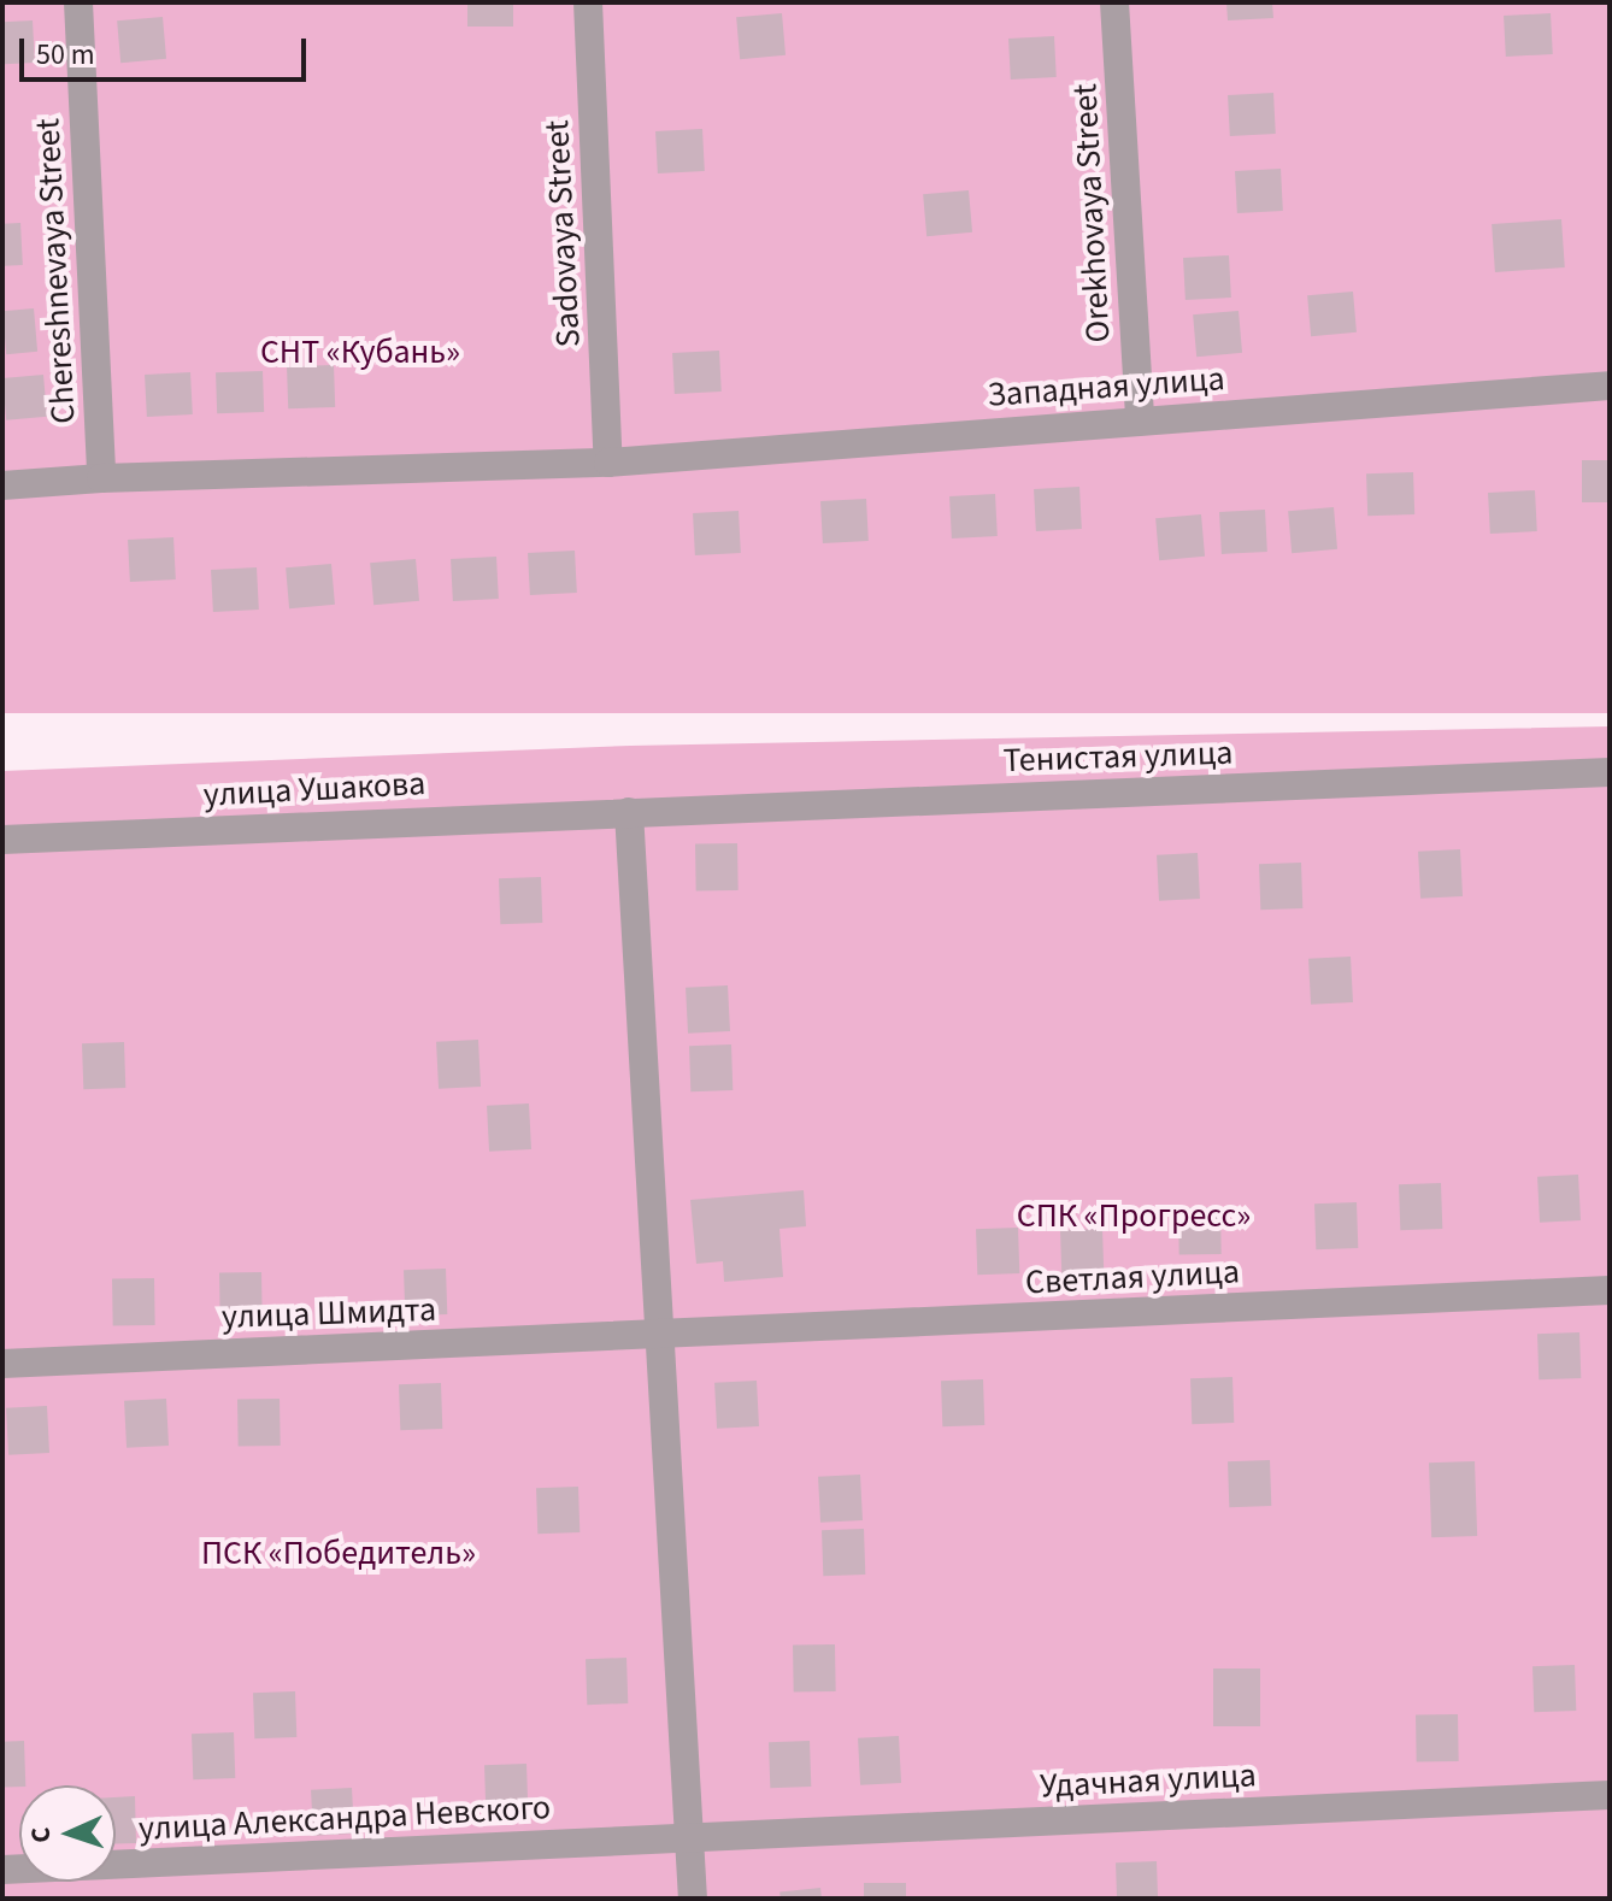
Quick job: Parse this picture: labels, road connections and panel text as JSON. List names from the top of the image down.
{
  "streets": {
    "street": [
      "Orekhovaya Street",
      "Sadovaya Street",
      "Chereshnevaya Street",
      "Западная улица",
      "Тенистая улица",
      "улица Ушакова",
      "Светлая улица",
      "улица Шмидта",
      "Удачная улица",
      "улица Александра Невского"
    ]
  },
  "crossings": [
    ["Orekhovaya Street", "Западная улица"],
    ["Sadovaya Street", "Западная улица"],
    ["Chereshnevaya Street", "Западная улица"],
    ["Тенистая улица", "улица Ушакова"],
    ["Светлая улица", "улица Шмидта"],
    ["Удачная улица", "улица Александра Невского"]
  ],
  "parks": ["СНТ «Кубань»", "СПК «Прогресс»", "ПСК «Победитель»"],
  "scale_bar": "50 m",
  "north": "left"
}
